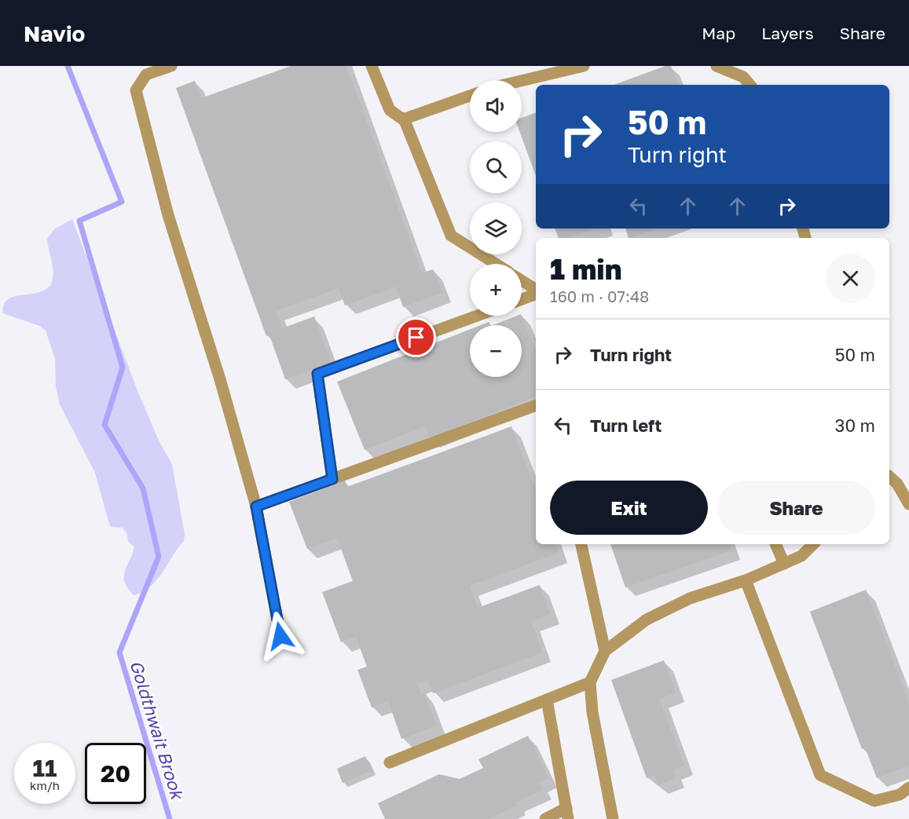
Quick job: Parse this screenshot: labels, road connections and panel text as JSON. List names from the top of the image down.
{
  "water": ["Goldthwait Brook"],
  "page": {
    "header": "Navio",
    "nav": ["Map", "Layers", "Share"],
    "map_buttons": ["+", "−"],
    "turn": ["50 m", "Turn right"],
    "heading": ["1 min", "160 m · 07:48"],
    "list": [
      {
        "name": "Turn right",
        "value": "50 m"
      },
      {
        "name": "Turn left",
        "value": "30 m"
      }
    ],
    "buttons": ["Exit", "Share"],
    "speed": "11 km/h",
    "limit": "20"
  }
}
